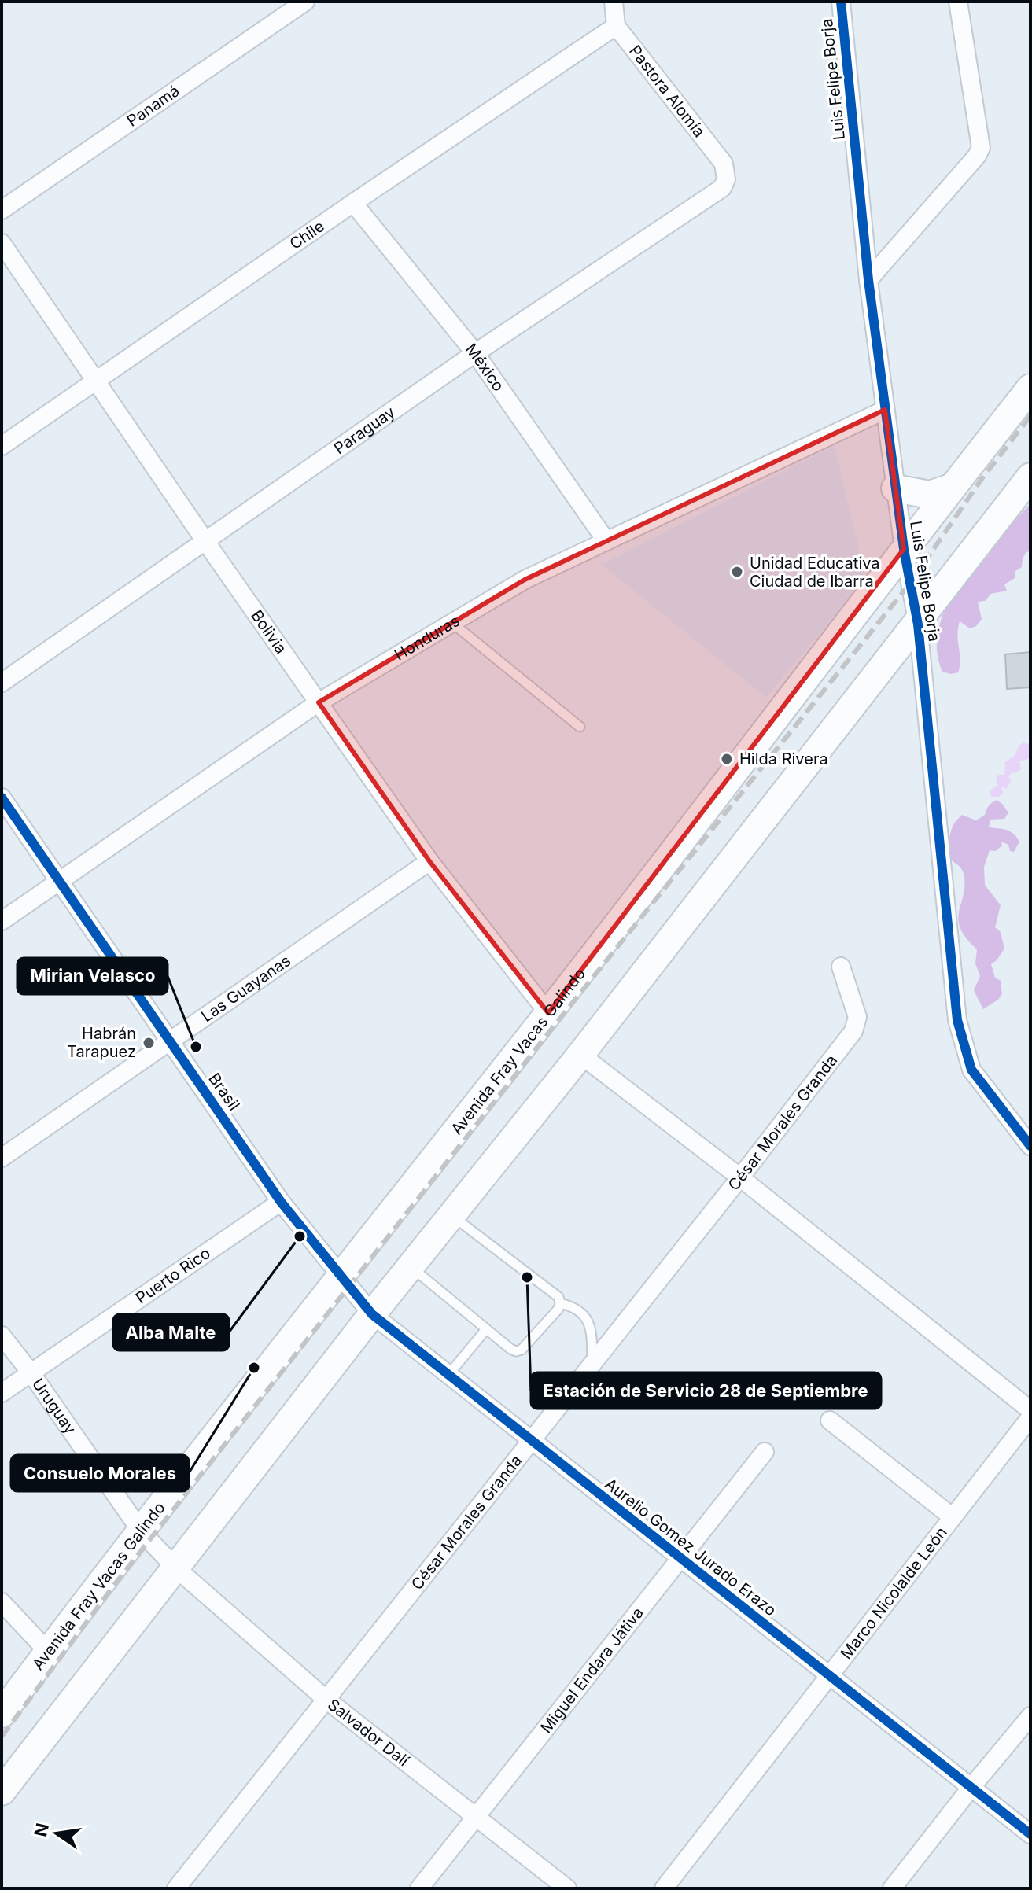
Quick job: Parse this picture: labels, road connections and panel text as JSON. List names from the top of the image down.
{
  "streets": {
    "main road": ["Avenida Fray Vacas Galindo"],
    "street": [
      "Luis Felipe Borja",
      "Pastora Alomía",
      "Panamá",
      "Chile",
      "México",
      "Paraguay",
      "Bolivia",
      "Honduras",
      "Las Guayanas",
      "Brasil",
      "César Morales Granda",
      "Puerto Rico",
      "Uruguay",
      "Aurelio Gomez Jurado Erazo",
      "Marco Nicolalde León",
      "Miguel Endara Játiva",
      "Salvador Dalí"
    ]
  },
  "crossings": [
    ["Luis Felipe Borja", "Honduras"],
    ["Luis Felipe Borja", "Avenida Fray Vacas Galindo"],
    ["Pastora Alomía", "Chile"],
    ["Pastora Alomía", "Paraguay"],
    ["Chile", "México"],
    ["Chile", "Bolivia"],
    ["México", "Paraguay"],
    ["México", "Honduras"],
    ["Paraguay", "Bolivia"],
    ["Bolivia", "Honduras"],
    ["Bolivia", "Las Guayanas"],
    ["Bolivia", "Avenida Fray Vacas Galindo"],
    ["Honduras", "Brasil"],
    ["Las Guayanas", "Brasil"],
    ["Avenida Fray Vacas Galindo", "Brasil"],
    ["Avenida Fray Vacas Galindo", "Uruguay"],
    ["Avenida Fray Vacas Galindo", "Aurelio Gomez Jurado Erazo"],
    ["Brasil", "Puerto Rico"],
    ["Brasil", "Aurelio Gomez Jurado Erazo"],
    ["César Morales Granda", "Aurelio Gomez Jurado Erazo"],
    ["César Morales Granda", "Salvador Dalí"],
    ["Puerto Rico", "Uruguay"],
    ["Uruguay", "Salvador Dalí"],
    ["Aurelio Gomez Jurado Erazo", "Marco Nicolalde León"],
    ["Aurelio Gomez Jurado Erazo", "Miguel Endara Játiva"],
    ["Miguel Endara Játiva", "Salvador Dalí"]
  ],
  "places": [
    "Unidad Educativa Ciudad de Ibarra",
    "Hilda Rivera",
    "Habrán Tarapuez",
    "Mirian Velasco",
    "Alba Malte",
    "Estación de Servicio 28 de Septiembre",
    "Consuelo Morales"
  ],
  "north": "left"
}
